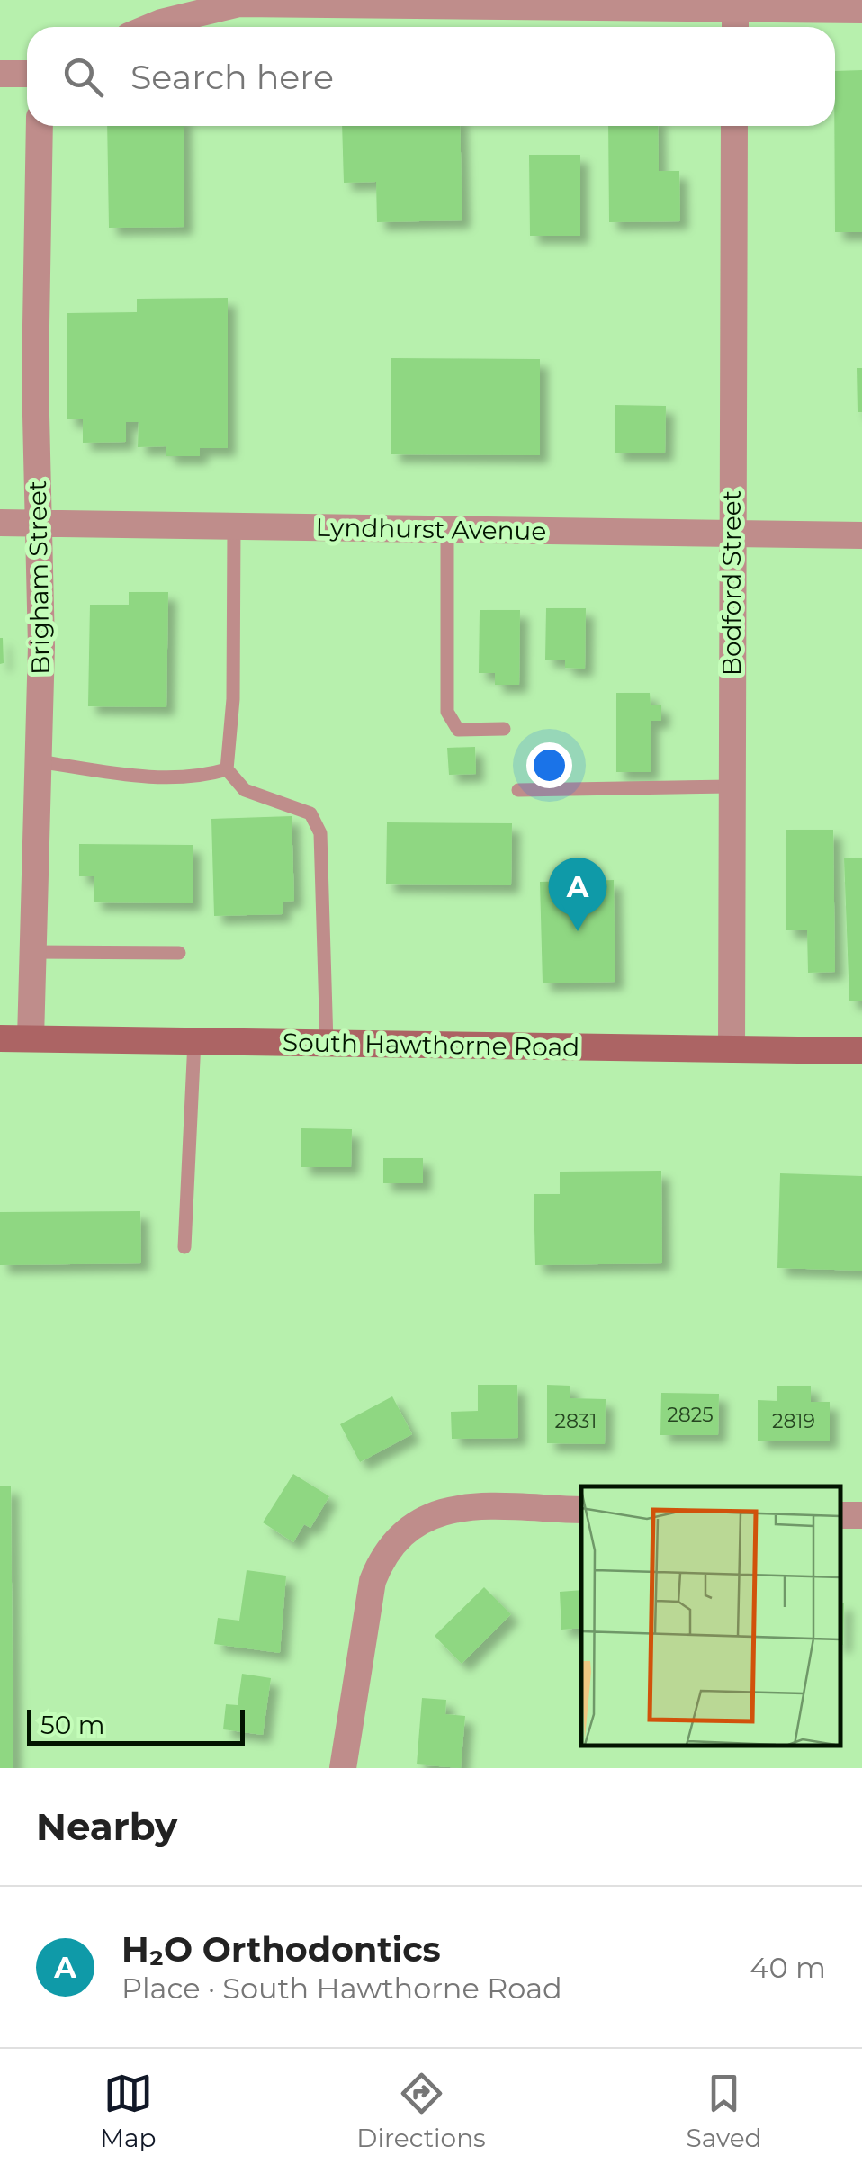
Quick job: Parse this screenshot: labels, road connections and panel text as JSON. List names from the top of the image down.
{
  "streets": {
    "main road": ["South Hawthorne Road"],
    "street": ["Lyndhurst Avenue", "Brigham Street", "Bodford Street"]
  },
  "crossings": [
    ["Lyndhurst Avenue", "Brigham Street"],
    ["Lyndhurst Avenue", "Bodford Street"],
    ["Brigham Street", "South Hawthorne Road"],
    ["Bodford Street", "South Hawthorne Road"]
  ],
  "house_numbers": ["2825", "2831", "2819"],
  "scale_bar": "50 m",
  "page": {
    "search": "Search here",
    "pins": "A",
    "scale": "50 m",
    "heading": "Nearby",
    "list": [
      {
        "mark": "A",
        "name": "H₂O Orthodontics",
        "note": "Place · South Hawthorne Road",
        "value": "40 m"
      }
    ],
    "nav": ["Map", "Directions", "Saved"]
  }
}
